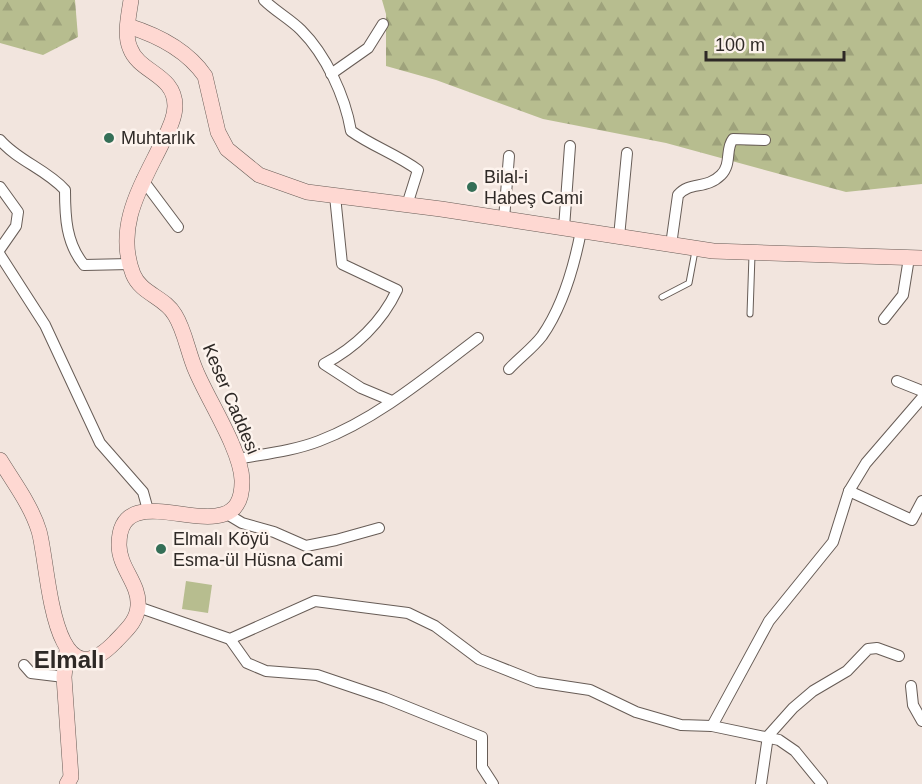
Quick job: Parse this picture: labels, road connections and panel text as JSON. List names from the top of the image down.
{
  "streets": {
    "street": ["Keser Caddesi"]
  },
  "districts": ["Elmalı"],
  "places": ["Muhtarlık", "Bilal-i Habeş Cami", "Elmalı Köyü Esma-ül Hüsna Cami"],
  "scale_bar": "100 m"
}
